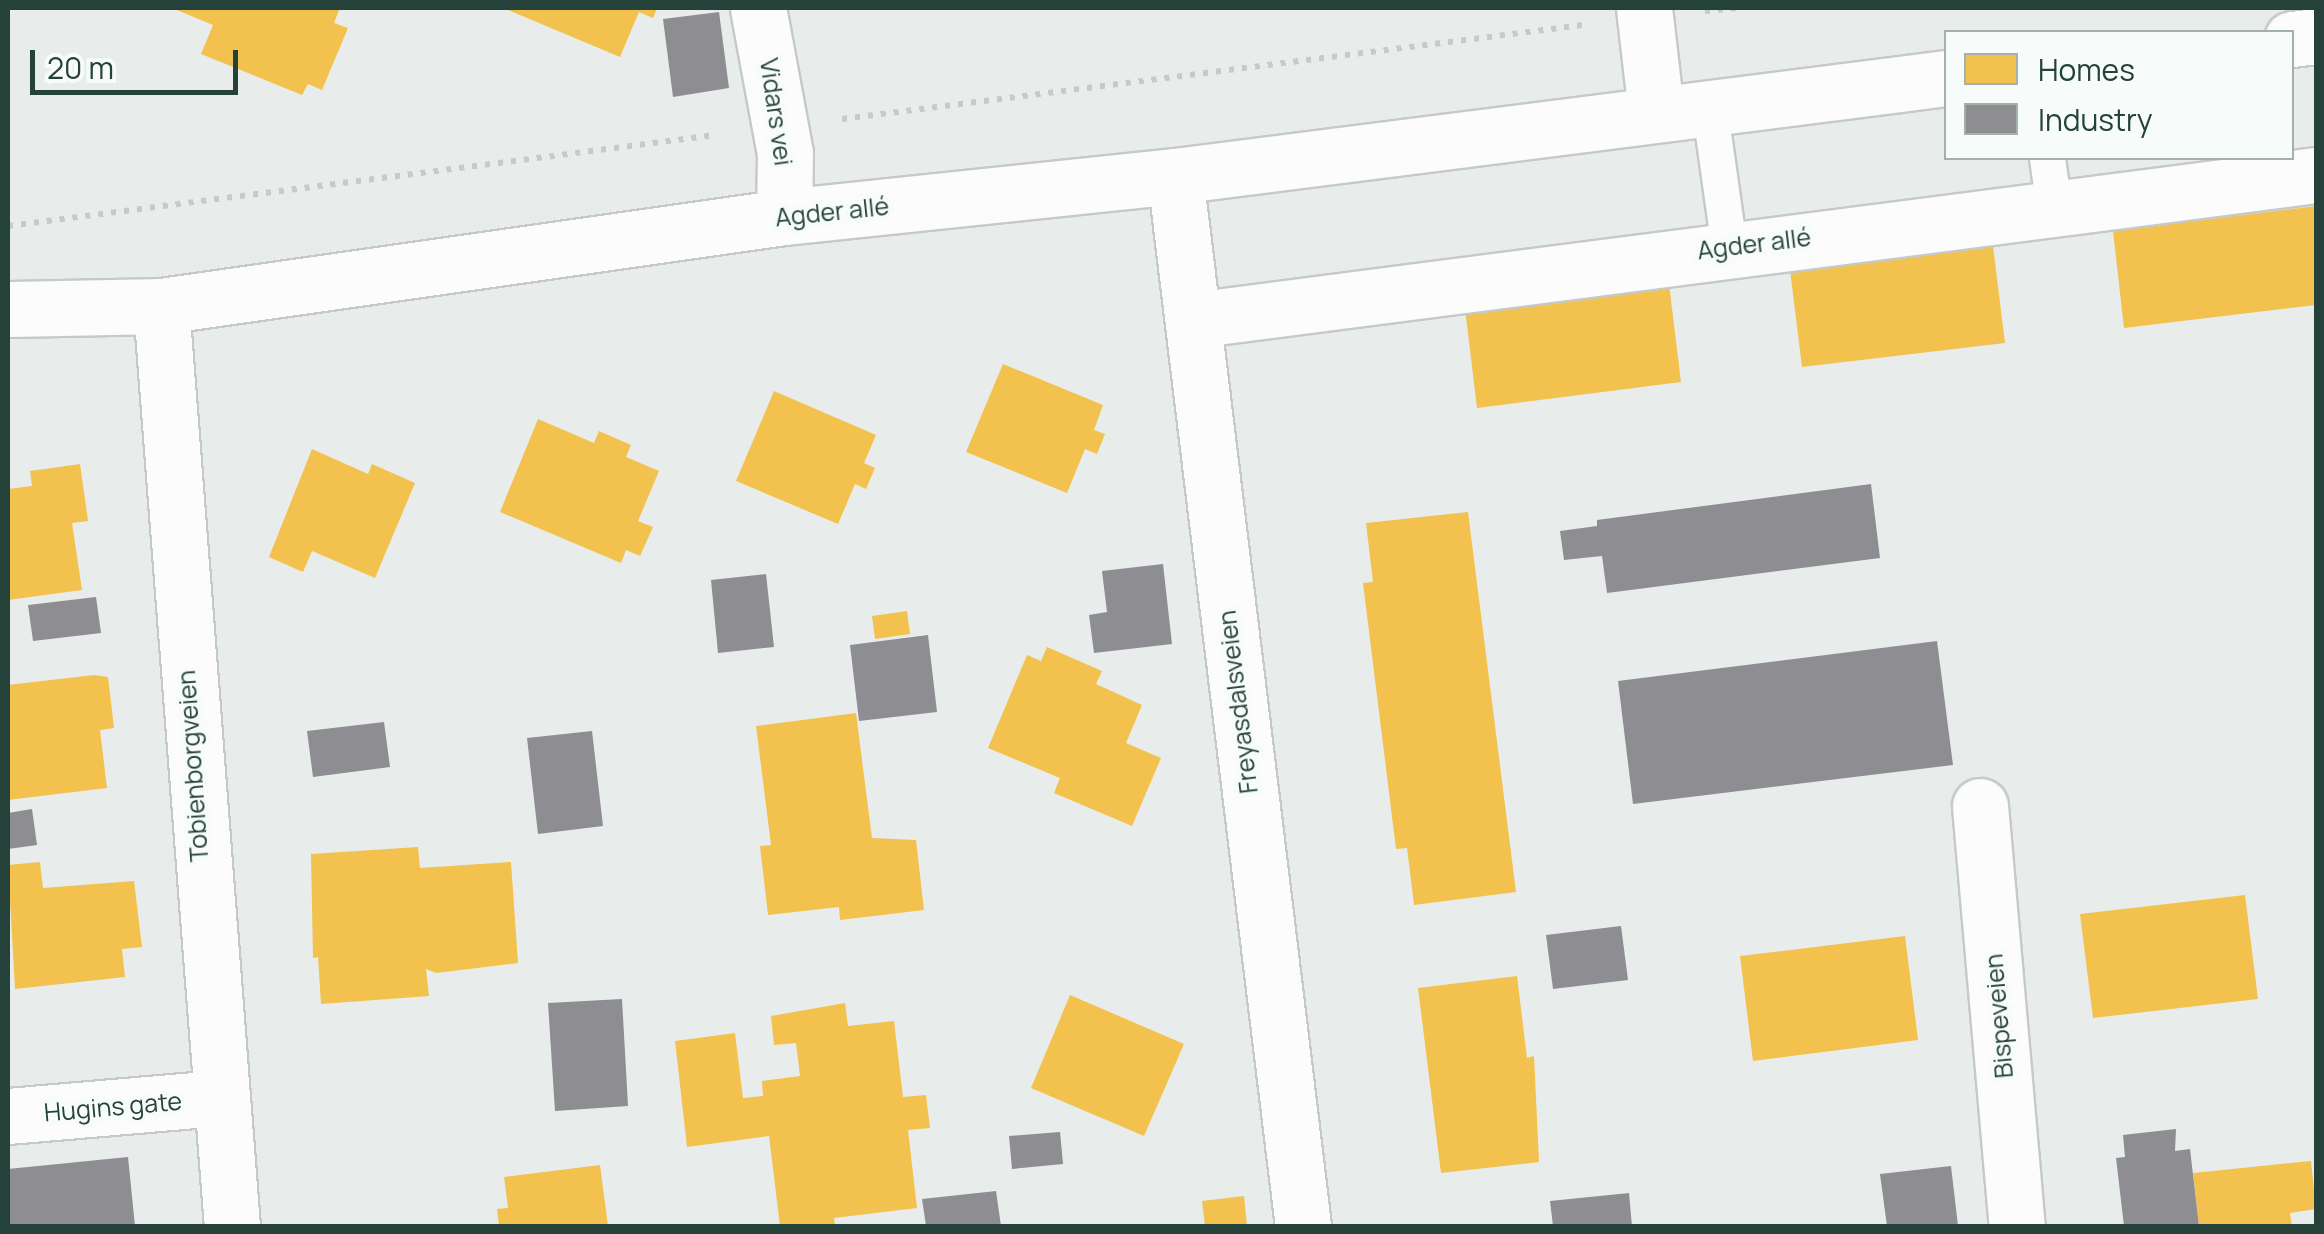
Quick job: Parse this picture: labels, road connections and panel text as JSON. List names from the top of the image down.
{
  "streets": {
    "street": [
      "Vidars vei",
      "Agder allé",
      "Freyasdalsveien",
      "Tobienborgveien",
      "Bispeveien",
      "Hugins gate"
    ]
  },
  "crossings": [
    ["Vidars vei", "Agder allé"],
    ["Agder allé", "Freyasdalsveien"],
    ["Agder allé", "Tobienborgveien"],
    ["Tobienborgveien", "Hugins gate"]
  ],
  "legend": ["Homes", "Industry"],
  "scale_bar": "20 m"
}
